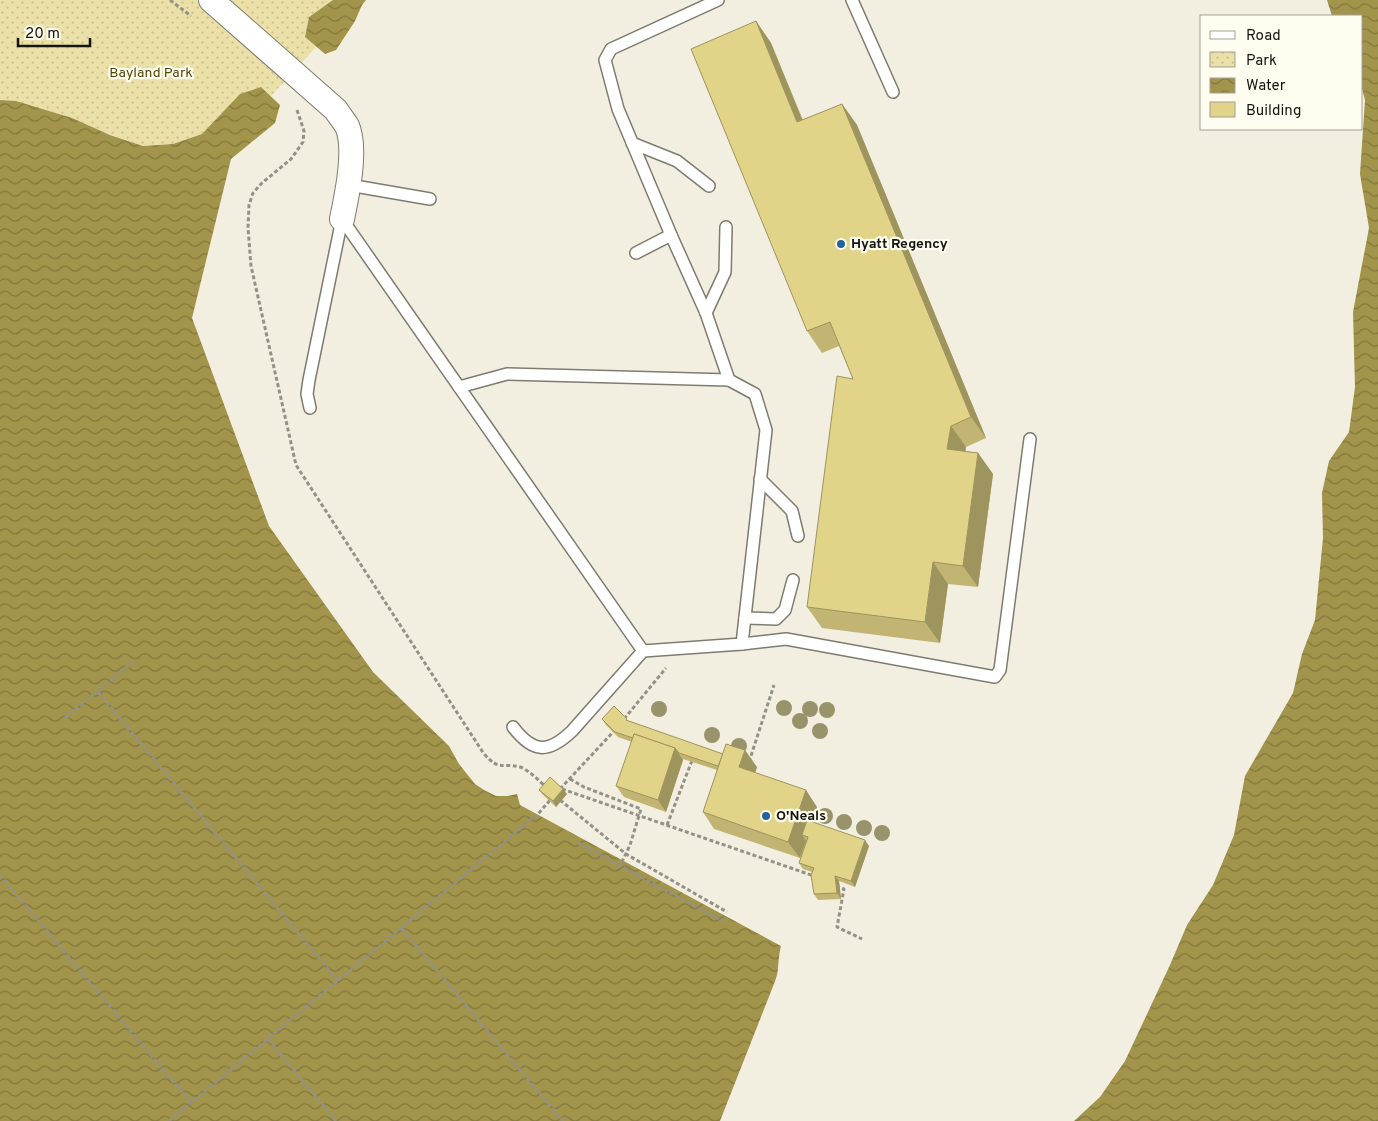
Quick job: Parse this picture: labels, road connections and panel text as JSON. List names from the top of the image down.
{
  "parks": ["Bayland Park"],
  "places": ["Hyatt Regency", "O'Neals"],
  "legend": [
    "Road",
    "Park",
    "Water",
    "Building"
  ],
  "scale_bar": "20 m"
}
